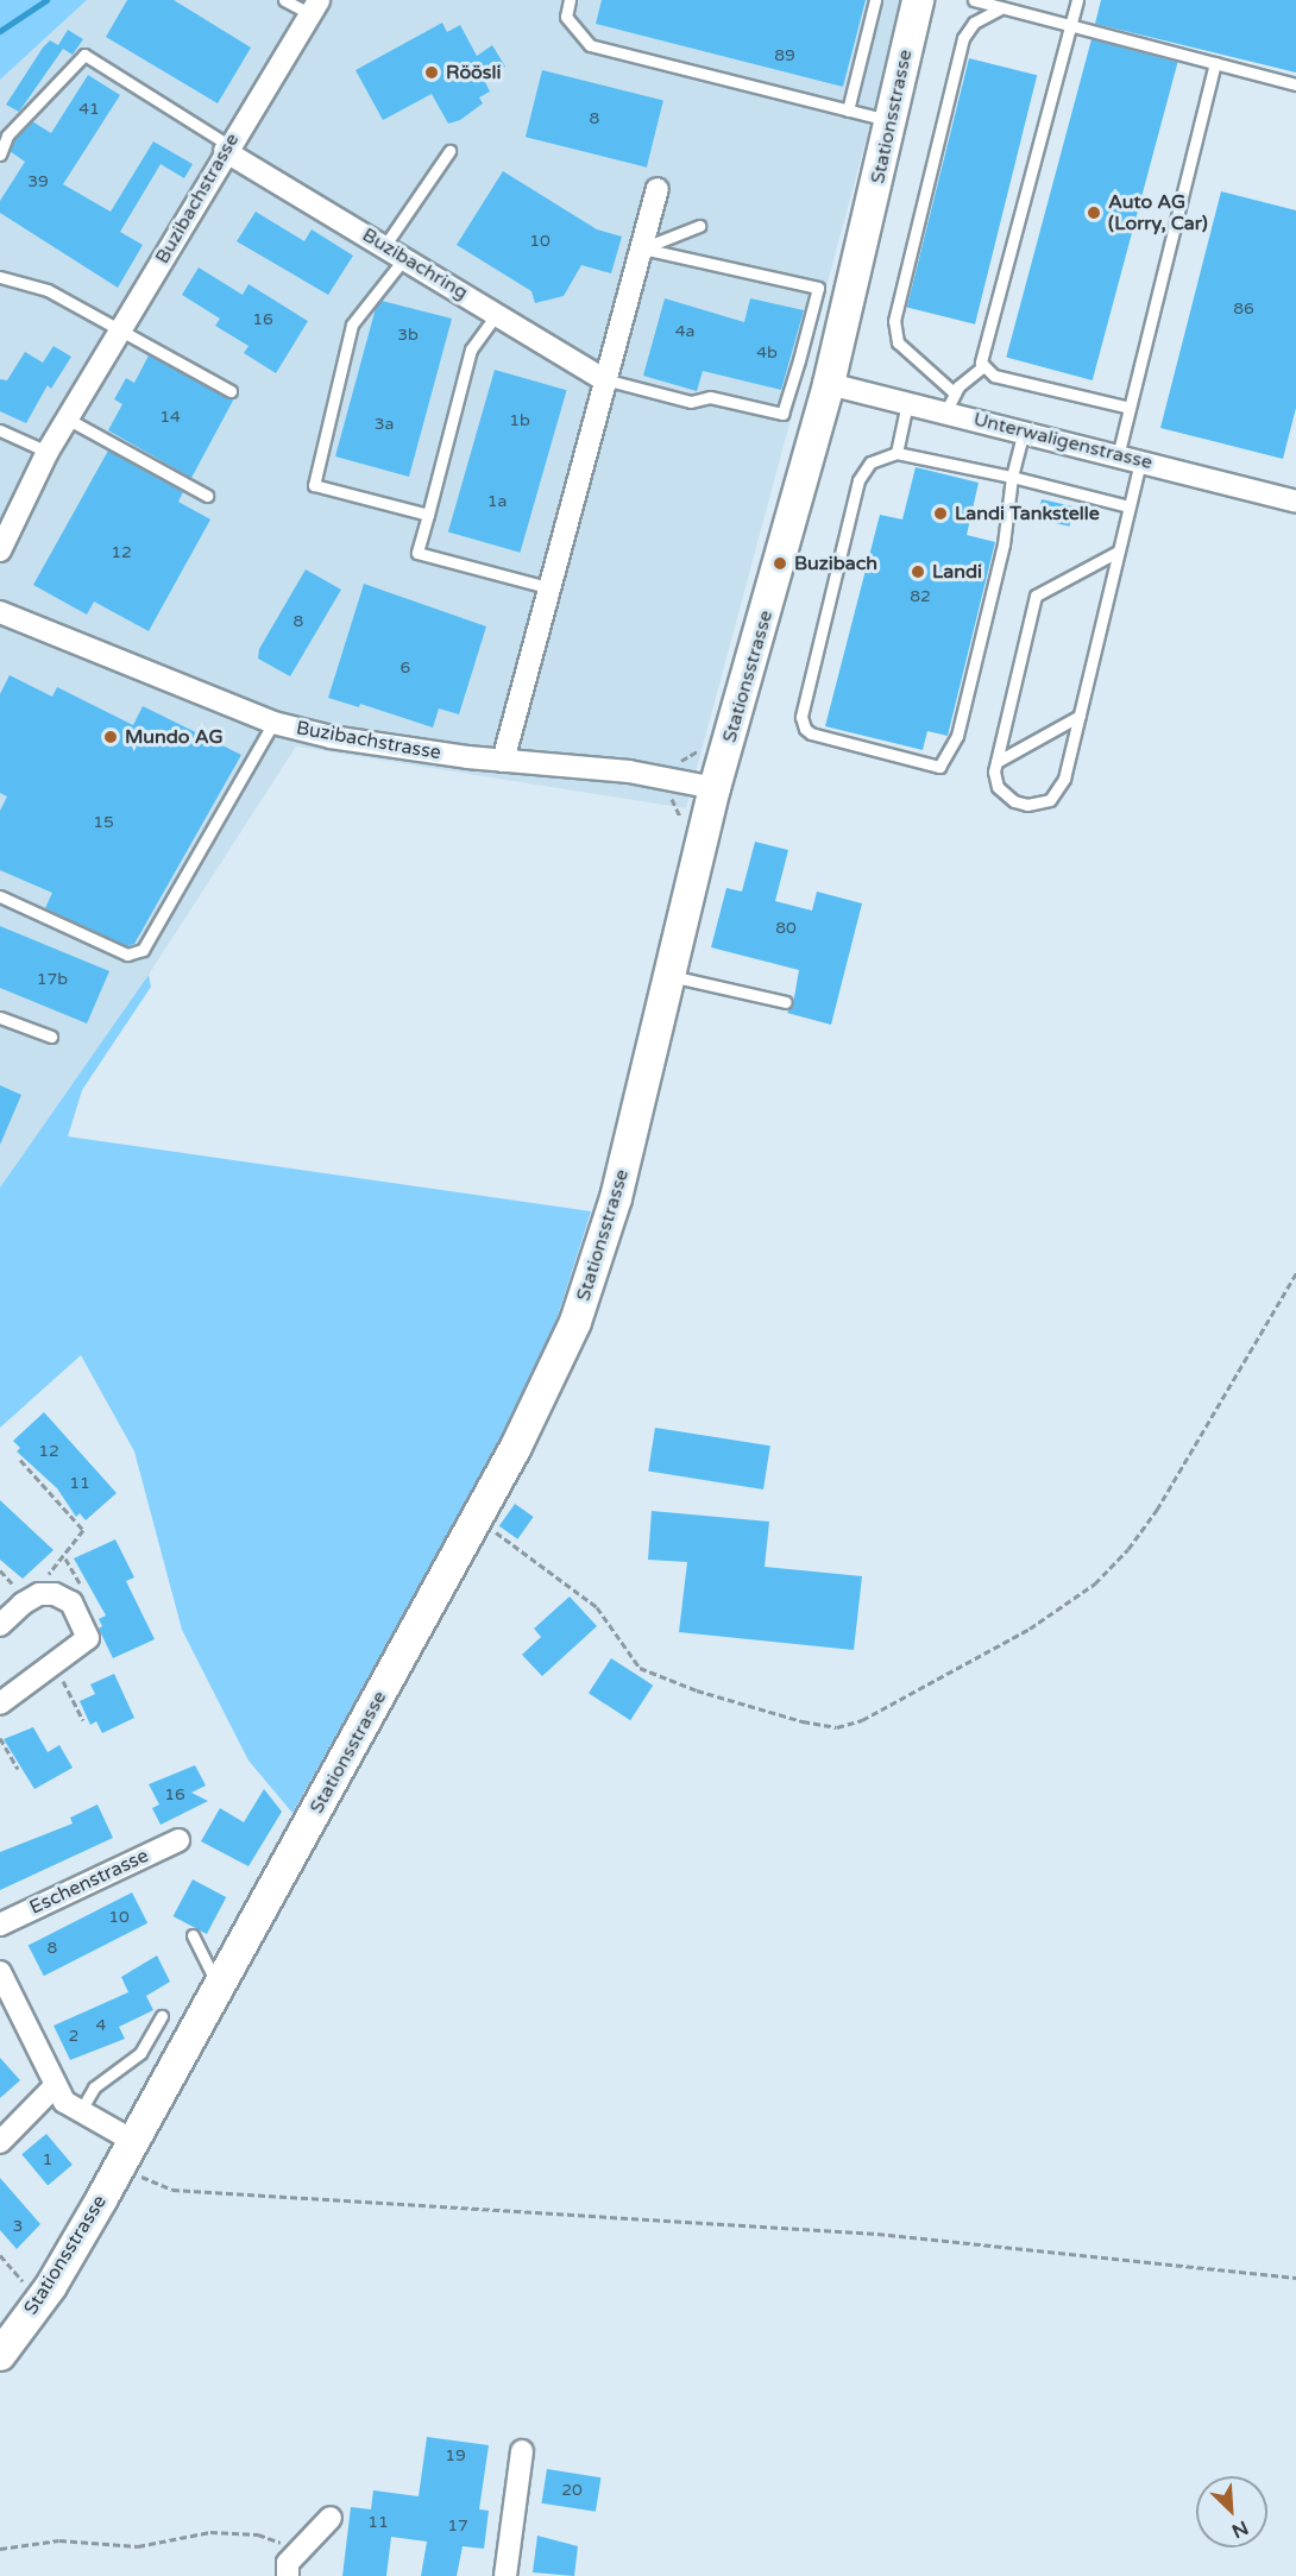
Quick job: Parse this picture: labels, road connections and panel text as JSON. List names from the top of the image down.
{
  "streets": {
    "main road": ["Stationsstrasse"],
    "street": [
      "Buzibachstrasse",
      "Buzibachring",
      "Unterwaligenstrasse",
      "Eschenstrasse"
    ]
  },
  "crossings": [
    ["Stationsstrasse", "Buzibachstrasse"],
    ["Stationsstrasse", "Unterwaligenstrasse"],
    ["Buzibachstrasse", "Buzibachring"]
  ],
  "places": [
    "Röösli",
    "Auto AG (Lorry, Car)",
    "Landi Tankstelle",
    "Buzibach",
    "Landi",
    "Mundo AG"
  ],
  "house_numbers": [
    "89",
    "41",
    "8",
    "39",
    "10",
    "86",
    "16",
    "4a",
    "3b",
    "4b",
    "14",
    "1b",
    "3a",
    "1a",
    "12",
    "82",
    "8",
    "6",
    "15",
    "80",
    "17b",
    "12",
    "11",
    "16",
    "10",
    "8",
    "4",
    "2",
    "1",
    "3",
    "19",
    "20",
    "11",
    "17"
  ],
  "north": "bottom right"
}
